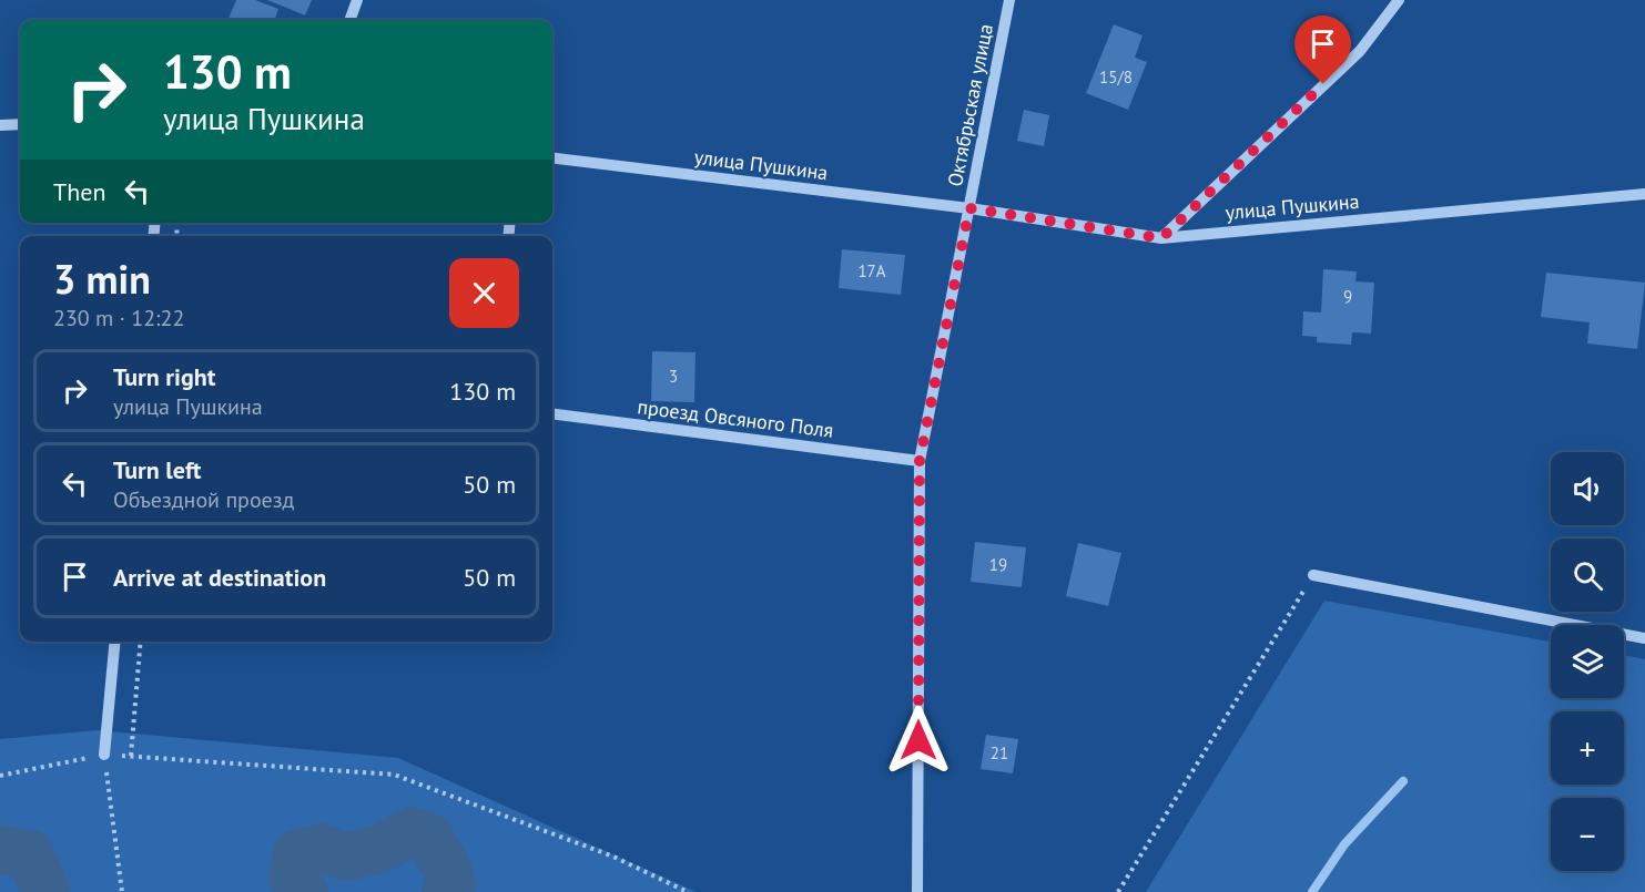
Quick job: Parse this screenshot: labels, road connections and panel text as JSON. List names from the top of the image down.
{
  "streets": {
    "street": ["Октябрьская улица", "улица Пушкина", "проезд Овсяного Поля"]
  },
  "crossings": [
    ["Октябрьская улица", "улица Пушкина"],
    ["Октябрьская улица", "проезд Овсяного Поля"]
  ],
  "house_numbers": [
    "15/8",
    "17А",
    "9",
    "3",
    "19",
    "21"
  ],
  "page": {
    "turn": ["130 m", "улица Пушкина"],
    "then": "Then",
    "heading": ["3 min", "230 m · 12:22"],
    "list": [
      {
        "name": "Turn right",
        "note": "улица Пушкина",
        "value": "130 m"
      },
      {
        "name": "Turn left",
        "note": "Объездной проезд",
        "value": "50 m"
      },
      {
        "name": "Arrive at destination",
        "value": "50 m"
      }
    ],
    "map_buttons": ["+", "−"]
  }
}
